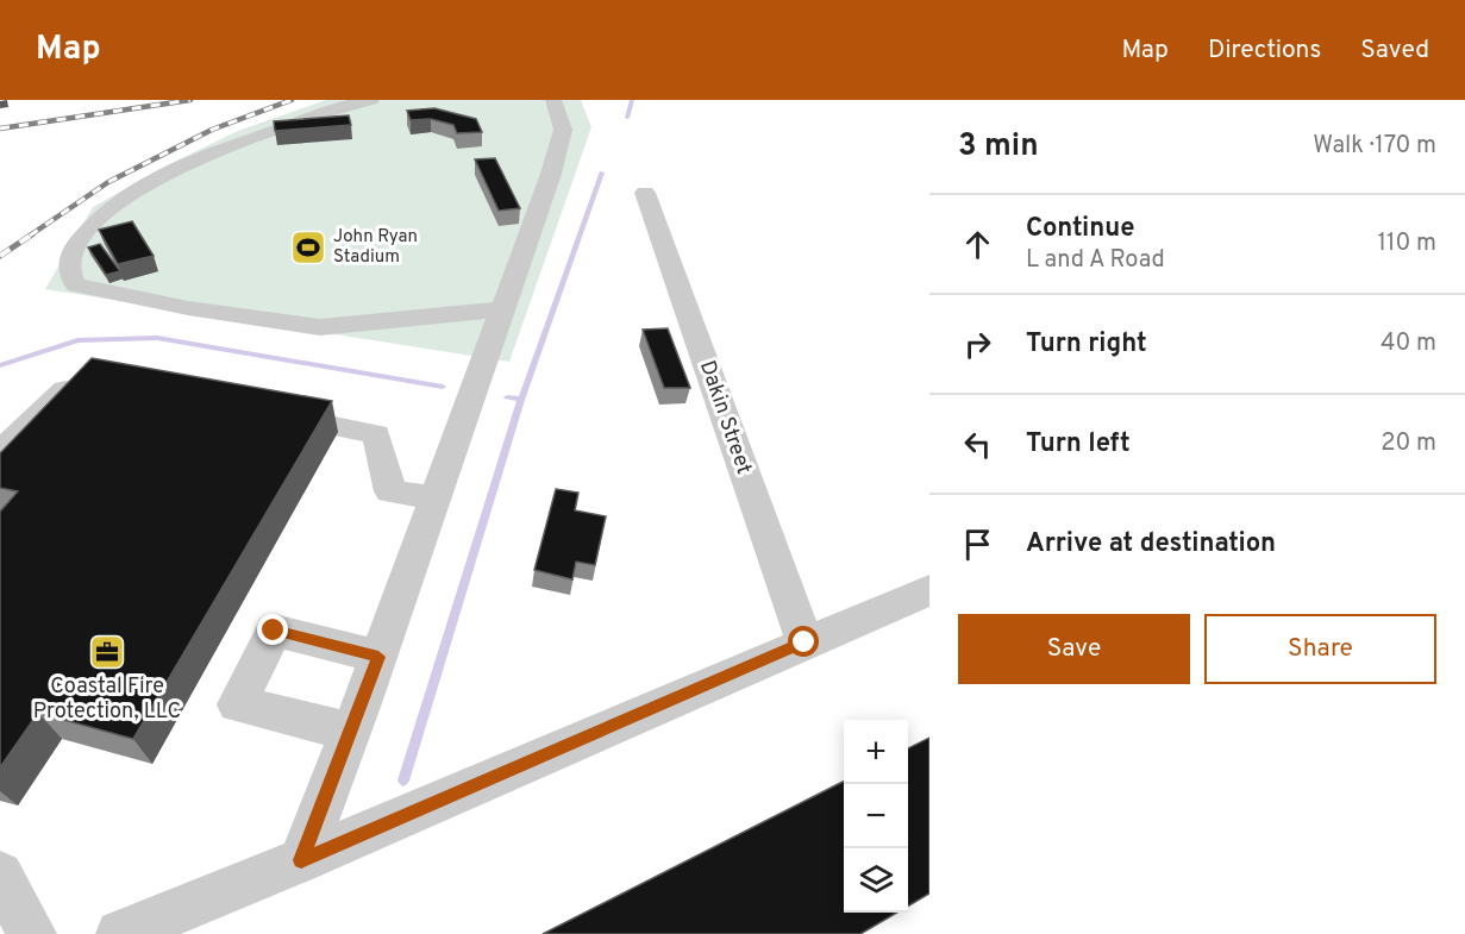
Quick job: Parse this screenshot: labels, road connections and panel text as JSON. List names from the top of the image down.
{
  "streets": {
    "street": ["Dakin Street"]
  },
  "places": {
    "sports": ["John Ryan Stadium"],
    "office": ["Coastal Fire Protection, LLC"]
  },
  "page": {
    "header": "Map",
    "nav": ["Map", "Directions", "Saved"],
    "heading": ["3 min", "Walk · 170 m"],
    "list": [
      ["Continue", "L and A Road", "110 m"],
      ["Turn right", "40 m"],
      ["Turn left", "20 m"],
      "Arrive at destination"
    ],
    "buttons": ["Save", "Share"],
    "map_buttons": ["+", "−"]
  }
}
